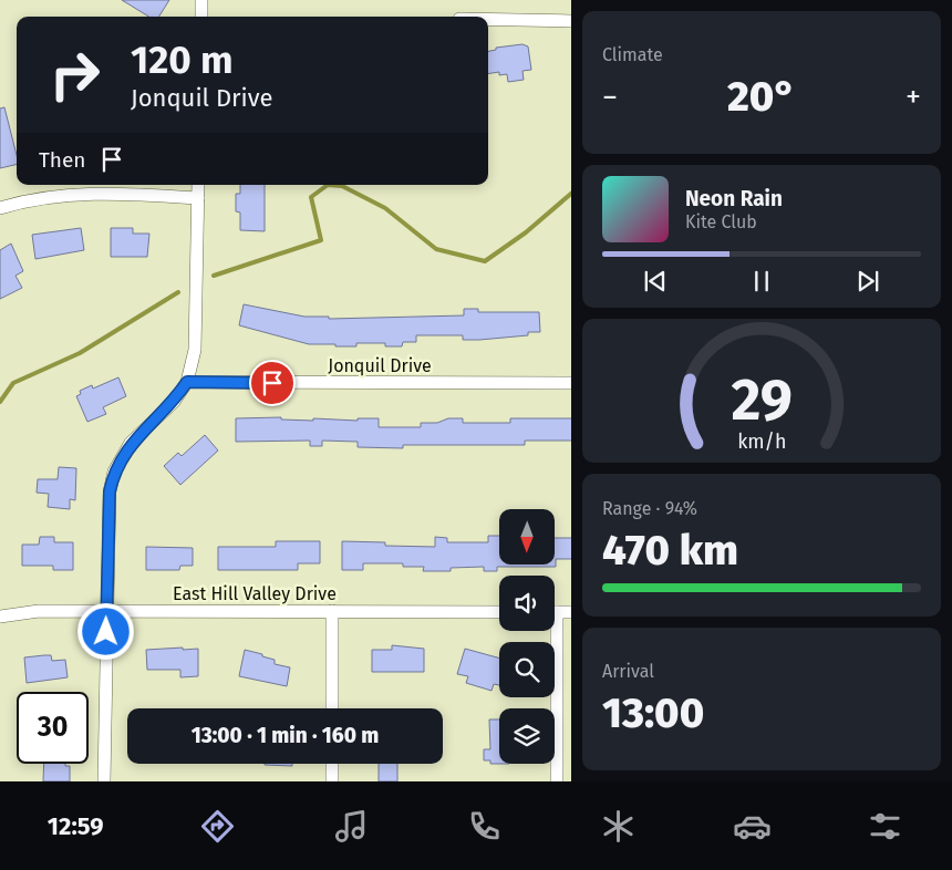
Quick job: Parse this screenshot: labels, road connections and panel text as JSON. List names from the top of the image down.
{
  "streets": {
    "street": ["Jonquil Drive", "East Hill Valley Drive"]
  },
  "north": "bottom",
  "page": {
    "tile": [
      "Climate",
      ["Range · 94%", "470 km"],
      ["Arrival", "13:00"]
    ],
    "turn": ["120 m", "Jonquil Drive"],
    "heat": ["−", "20°", "+"],
    "then": "Then",
    "song": ["Neon Rain", "Kite Club"],
    "limit": "30",
    "trip": "13:00 · 1 min · 160 m",
    "tabs": "12:59",
    "gauge": ["29", "km/h"]
  }
}
